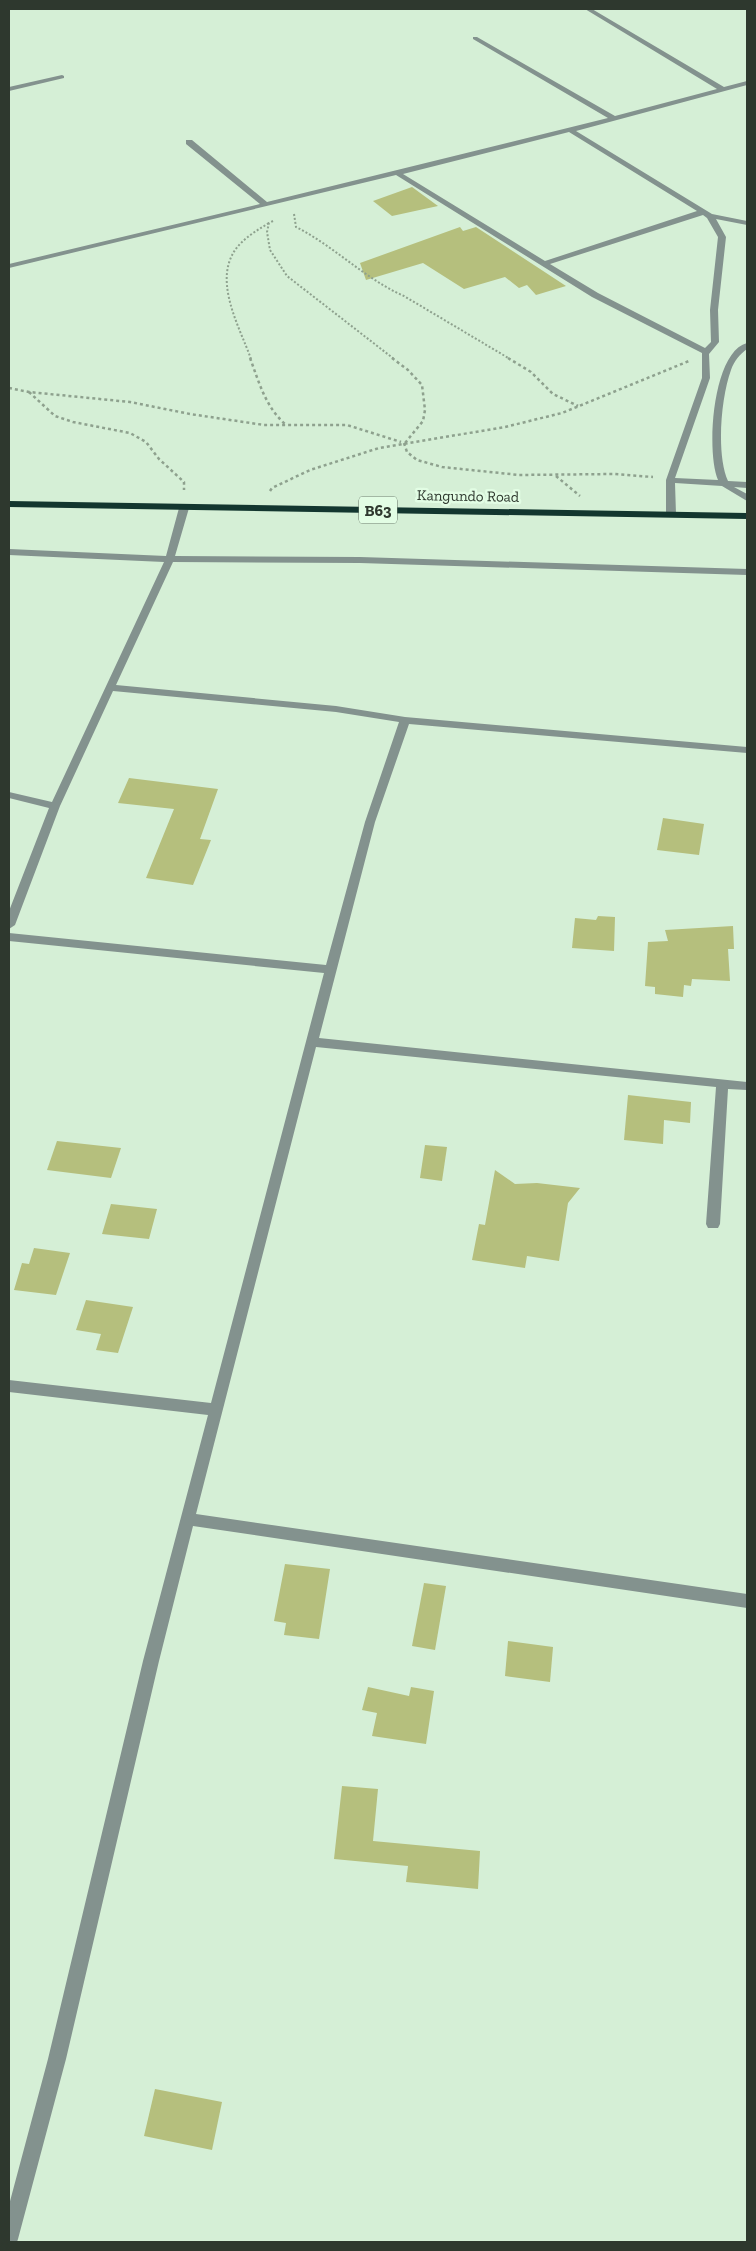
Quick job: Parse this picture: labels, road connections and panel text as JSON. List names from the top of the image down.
{
  "streets": {
    "highway": ["Kangundo Road", "B63"]
  }
}
